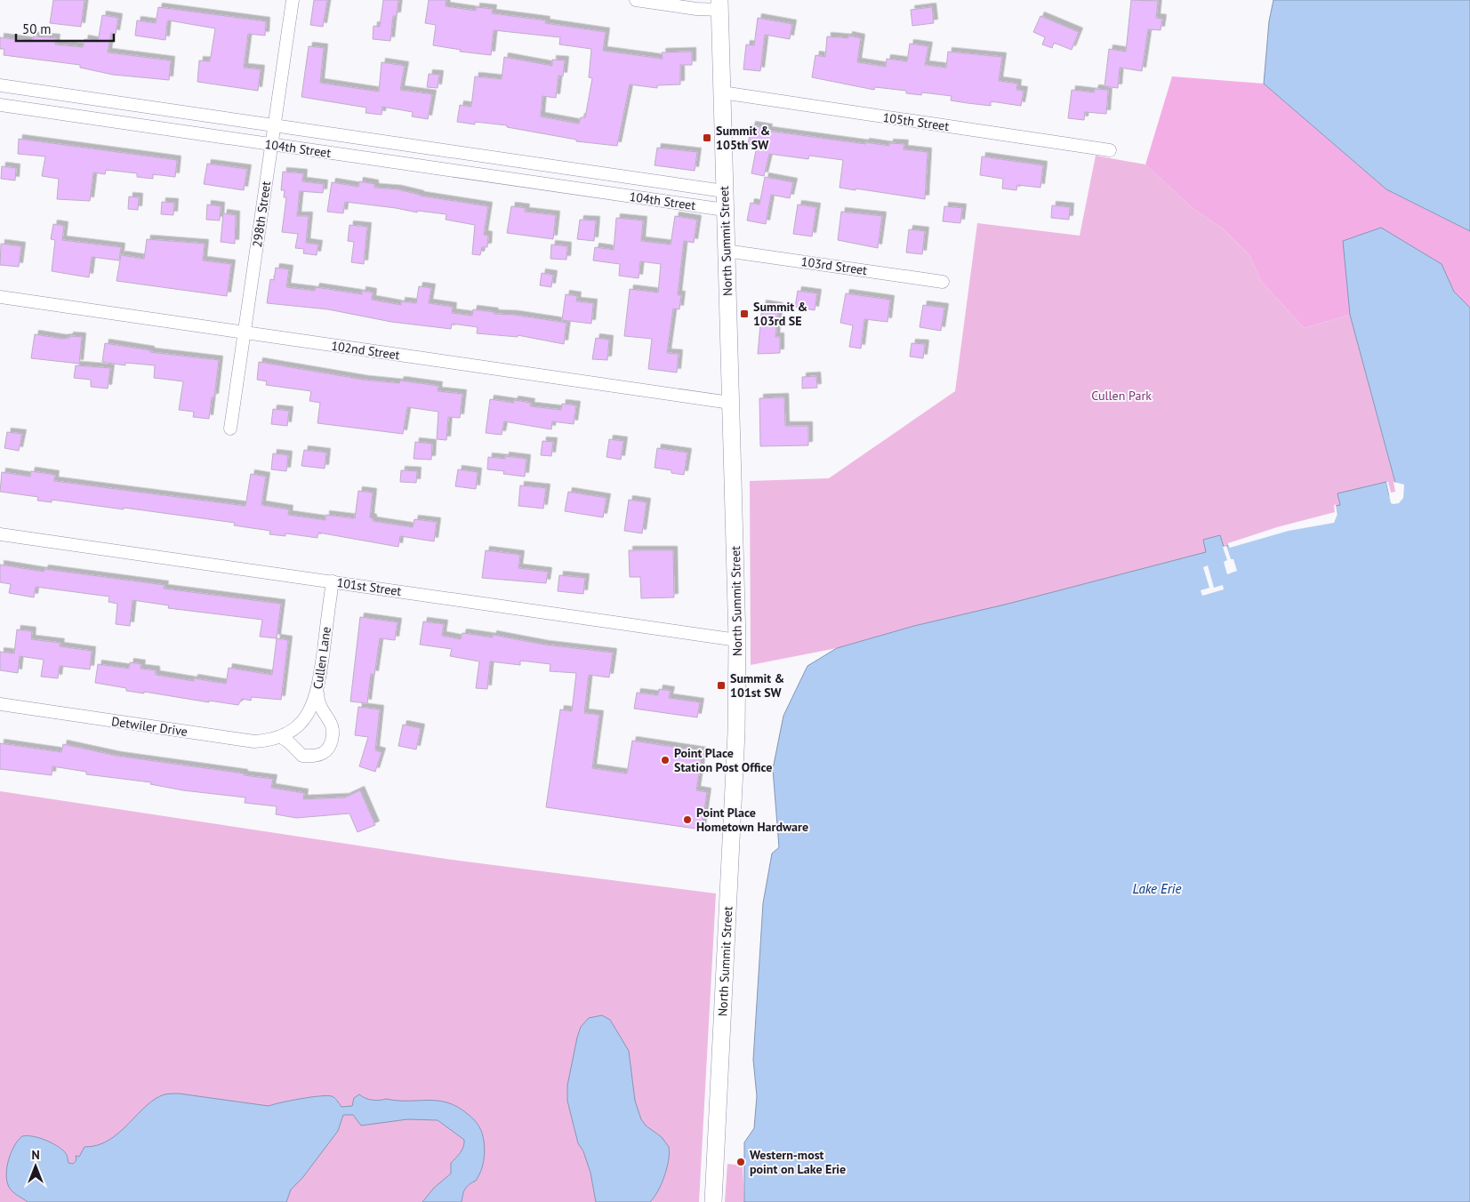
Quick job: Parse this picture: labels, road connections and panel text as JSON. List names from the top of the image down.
{
  "streets": {
    "main road": ["North Summit Street"],
    "street": [
      "105th Street",
      "104th Street",
      "298th Street",
      "103rd Street",
      "102nd Street",
      "101st Street",
      "Cullen Lane",
      "Detwiler Drive"
    ]
  },
  "crossings": [
    ["105th Street", "North Summit Street"],
    ["104th Street", "298th Street"],
    ["104th Street", "North Summit Street"],
    ["298th Street", "102nd Street"],
    ["North Summit Street", "103rd Street"],
    ["North Summit Street", "102nd Street"],
    ["North Summit Street", "101st Street"],
    ["101st Street", "Cullen Lane"],
    ["Cullen Lane", "Detwiler Drive"]
  ],
  "water": ["Lake Erie"],
  "parks": ["Cullen Park"],
  "places": {
    "transit": ["Summit & 105th SW", "Summit & 103rd SE", "Summit & 101st SW"],
    "other": ["Point Place Station Post Office", "Point Place Hometown Hardware", "Western-most point on Lake Erie"]
  },
  "scale_bar": "50 m",
  "north": "top"
}
